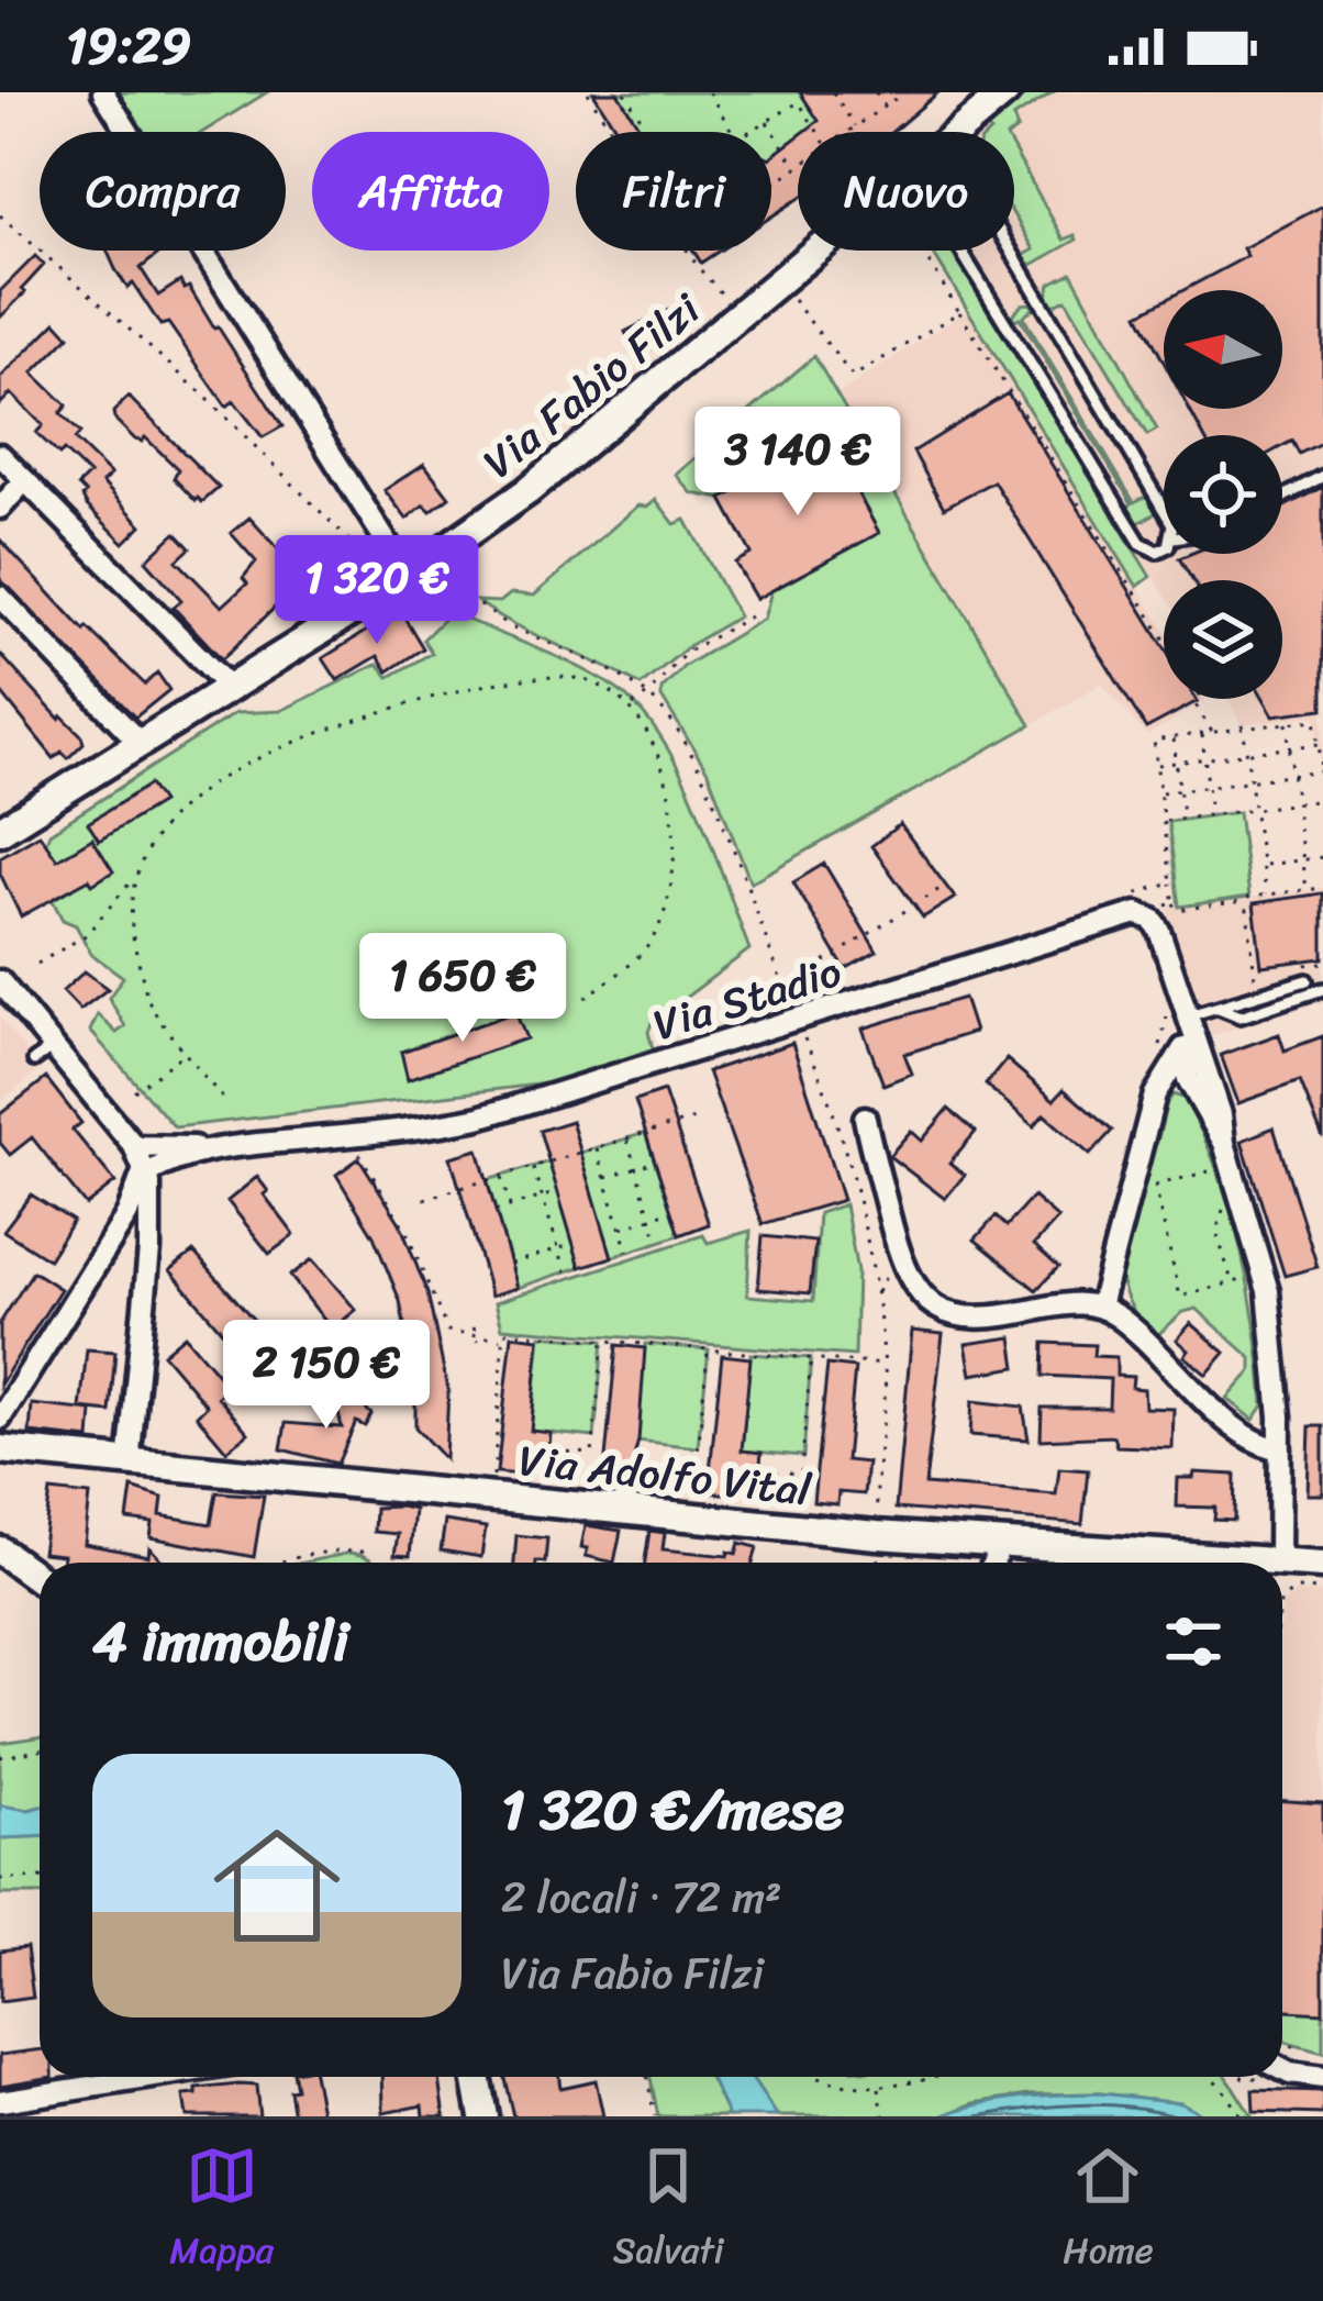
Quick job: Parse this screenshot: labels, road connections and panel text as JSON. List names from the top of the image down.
{
  "streets": {
    "street": ["Via Fabio Filzi", "Via Stadio", "Via Adolfo Vital"]
  },
  "north": "left",
  "page": {
    "status": "19:29",
    "chip": [
      "Compra",
      "Affitta",
      "Filtri",
      "Nuovo"
    ],
    "price": [
      "3 140 €",
      "1 320 €",
      "1 650 €",
      "2 150 €"
    ],
    "heading": "4 immobili",
    "list": [
      {
        "name": "1 320 €/mese",
        "note": "2 locali · 72 m² · Via Fabio Filzi"
      }
    ],
    "tabs": ["Mappa", "Salvati", "Home"]
  }
}
